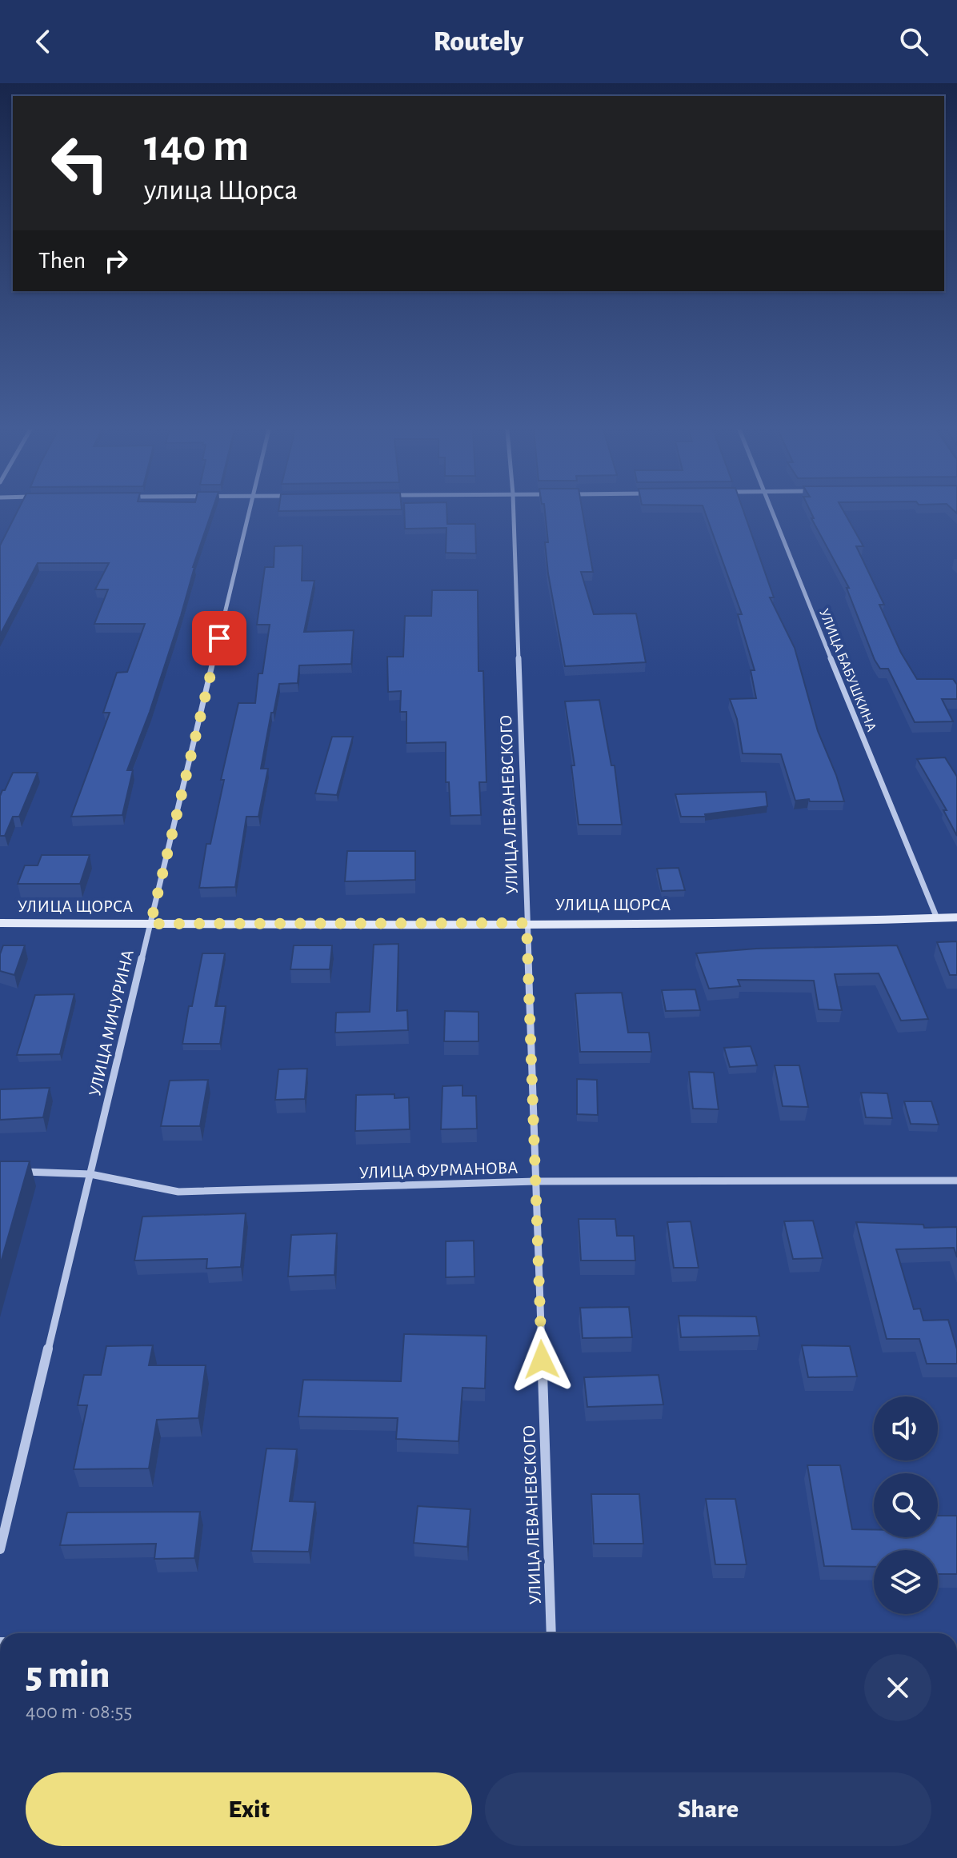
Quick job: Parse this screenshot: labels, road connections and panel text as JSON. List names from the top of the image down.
{
  "streets": {
    "main road": ["УЛИЦА ЩОРСА"],
    "street": [
      "УЛИЦА БАБУШКИНА",
      "УЛИЦА ЛЕВАНЕВСКОГО",
      "УЛИЦА МИЧУРИНА",
      "УЛИЦА ФУРМАНОВА"
    ]
  },
  "crossings": [
    ["УЛИЦА БАБУШКИНА", "УЛИЦА ЩОРСА"],
    ["УЛИЦА ЛЕВАНЕВСКОГО", "УЛИЦА ЩОРСА"],
    ["УЛИЦА ЛЕВАНЕВСКОГО", "УЛИЦА ФУРМАНОВА"],
    ["УЛИЦА ЩОРСА", "УЛИЦА МИЧУРИНА"],
    ["УЛИЦА МИЧУРИНА", "УЛИЦА ФУРМАНОВА"]
  ],
  "page": {
    "header": "Routely",
    "turn": ["140 m", "улица Щорса"],
    "then": "Then",
    "heading": ["5 min", "400 m · 08:55"],
    "buttons": ["Exit", "Share"]
  }
}
